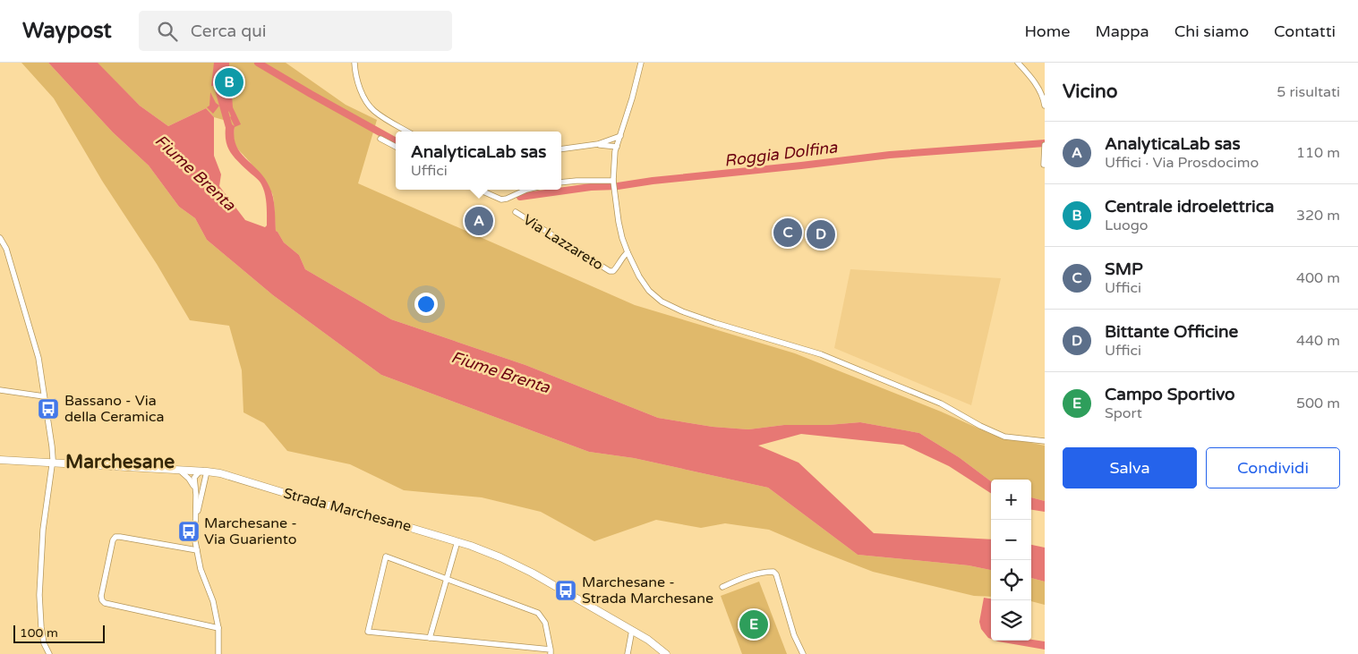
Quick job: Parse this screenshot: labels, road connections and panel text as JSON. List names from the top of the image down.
{
  "streets": {
    "main road": ["Strada Marchesane"],
    "street": ["Via Lazzareto"]
  },
  "districts": ["Marchesane"],
  "water": ["Roggia Dolfina", "Fiume Brenta"],
  "places": {
    "bus stop": ["Bassano - Via della Ceramica", "Marchesane - Via Guariento", "Marchesane - Strada Marchesane"]
  },
  "scale_bar": "100 m",
  "page": {
    "header": "Waypost",
    "search": "Cerca qui",
    "nav": [
      "Home",
      "Mappa",
      "Chi siamo",
      "Contatti"
    ],
    "heading": ["Vicino", "5 risultati"],
    "pins": [
      "B",
      "A",
      "C",
      "D",
      "E"
    ],
    "list": [
      {
        "mark": "A",
        "name": "AnalyticaLab sas",
        "note": "Uffici · Via Prosdocimo",
        "value": "110 m"
      },
      {
        "mark": "B",
        "name": "Centrale idroelettrica",
        "note": "Luogo",
        "value": "320 m"
      },
      {
        "mark": "C",
        "name": "SMP",
        "note": "Uffici",
        "value": "400 m"
      },
      {
        "mark": "D",
        "name": "Bittante Officine",
        "note": "Uffici",
        "value": "440 m"
      },
      {
        "mark": "E",
        "name": "Campo Sportivo",
        "note": "Sport",
        "value": "500 m"
      }
    ],
    "popup": ["AnalyticaLab sas", "Uffici"],
    "buttons": ["Salva", "Condividi"],
    "map_buttons": ["+", "−"],
    "scale": "100 m"
  }
}
